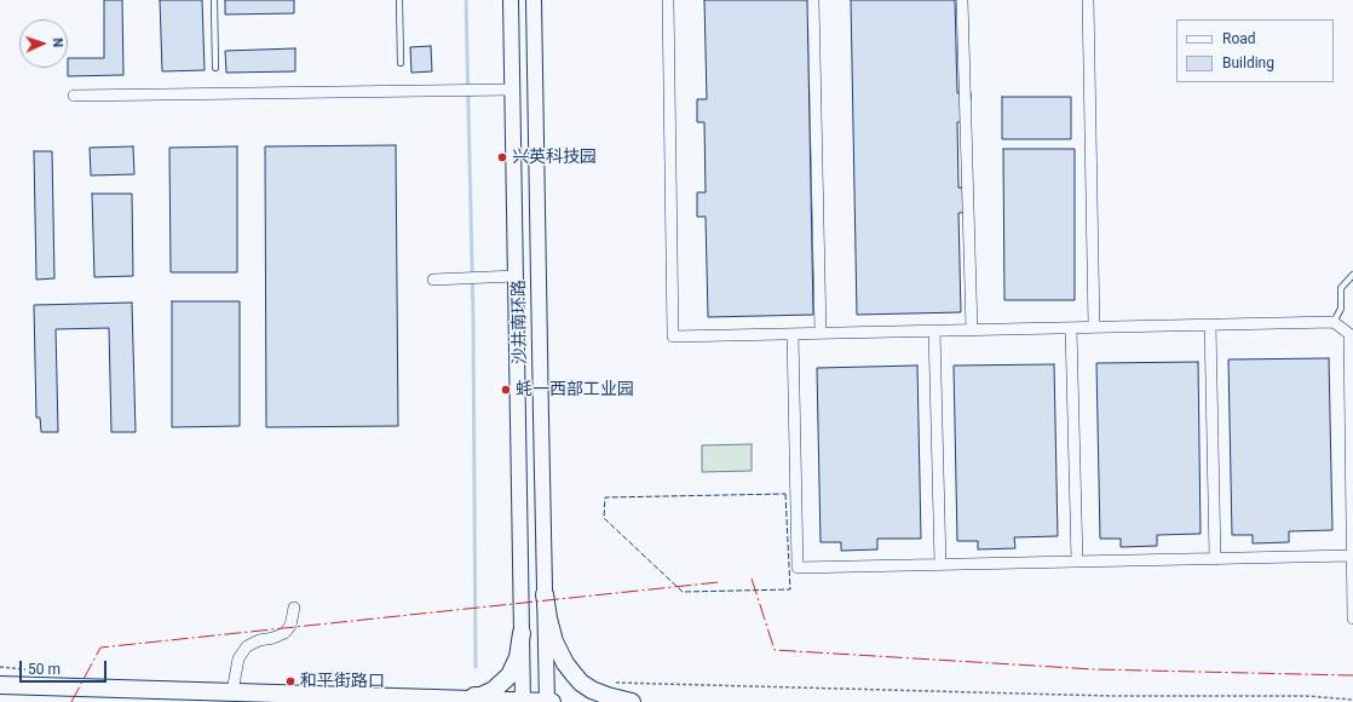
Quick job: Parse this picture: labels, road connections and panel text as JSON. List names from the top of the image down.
{
  "streets": {
    "main road": ["沙井南环路"]
  },
  "places": ["兴英科技园", "蚝一西部工业园", "和平街路口"],
  "legend": ["Road", "Building"],
  "scale_bar": "50 m",
  "north": "right"
}
